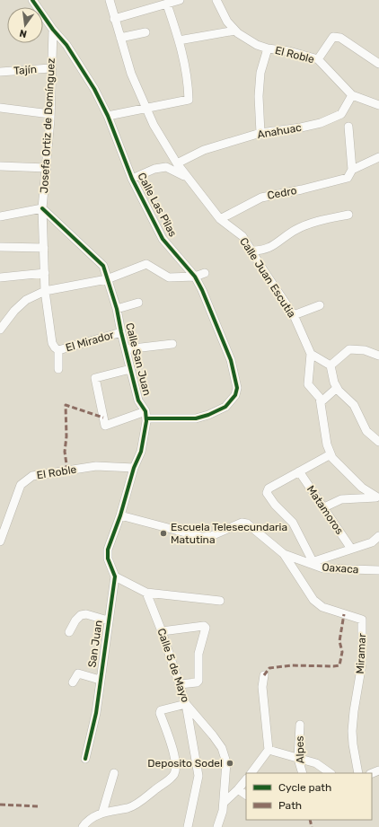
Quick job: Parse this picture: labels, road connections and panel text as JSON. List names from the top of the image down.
{
  "streets": {
    "street": [
      "El Roble",
      "Tajín",
      "Josefa Ortiz de Domínguez",
      "Anahuac",
      "Cedro",
      "Calle Las Pilas",
      "Calle Juan Escutia",
      "El Mirador",
      "Calle San Juan",
      "Matamoros",
      "Oaxaca",
      "San Juan",
      "Miramar",
      "Calle 5 de Mayo",
      "Alpes"
    ]
  },
  "crossings": [
    ["El Roble", "Anahuac"],
    ["Tajín", "Josefa Ortiz de Domínguez"],
    ["Josefa Ortiz de Domínguez", "Calle Las Pilas"],
    ["Josefa Ortiz de Domínguez", "El Mirador"],
    ["Josefa Ortiz de Domínguez", "Calle San Juan"],
    ["Anahuac", "Calle Juan Escutia"],
    ["Cedro", "Calle Juan Escutia"],
    ["Calle Las Pilas", "Calle San Juan"],
    ["El Mirador", "Calle San Juan"],
    ["Oaxaca", "Miramar"]
  ],
  "places": ["Escuela Telesecundaria Matutina", "Deposito Sodel"],
  "legend": ["Cycle path", "Path"],
  "north": "bottom"
}
